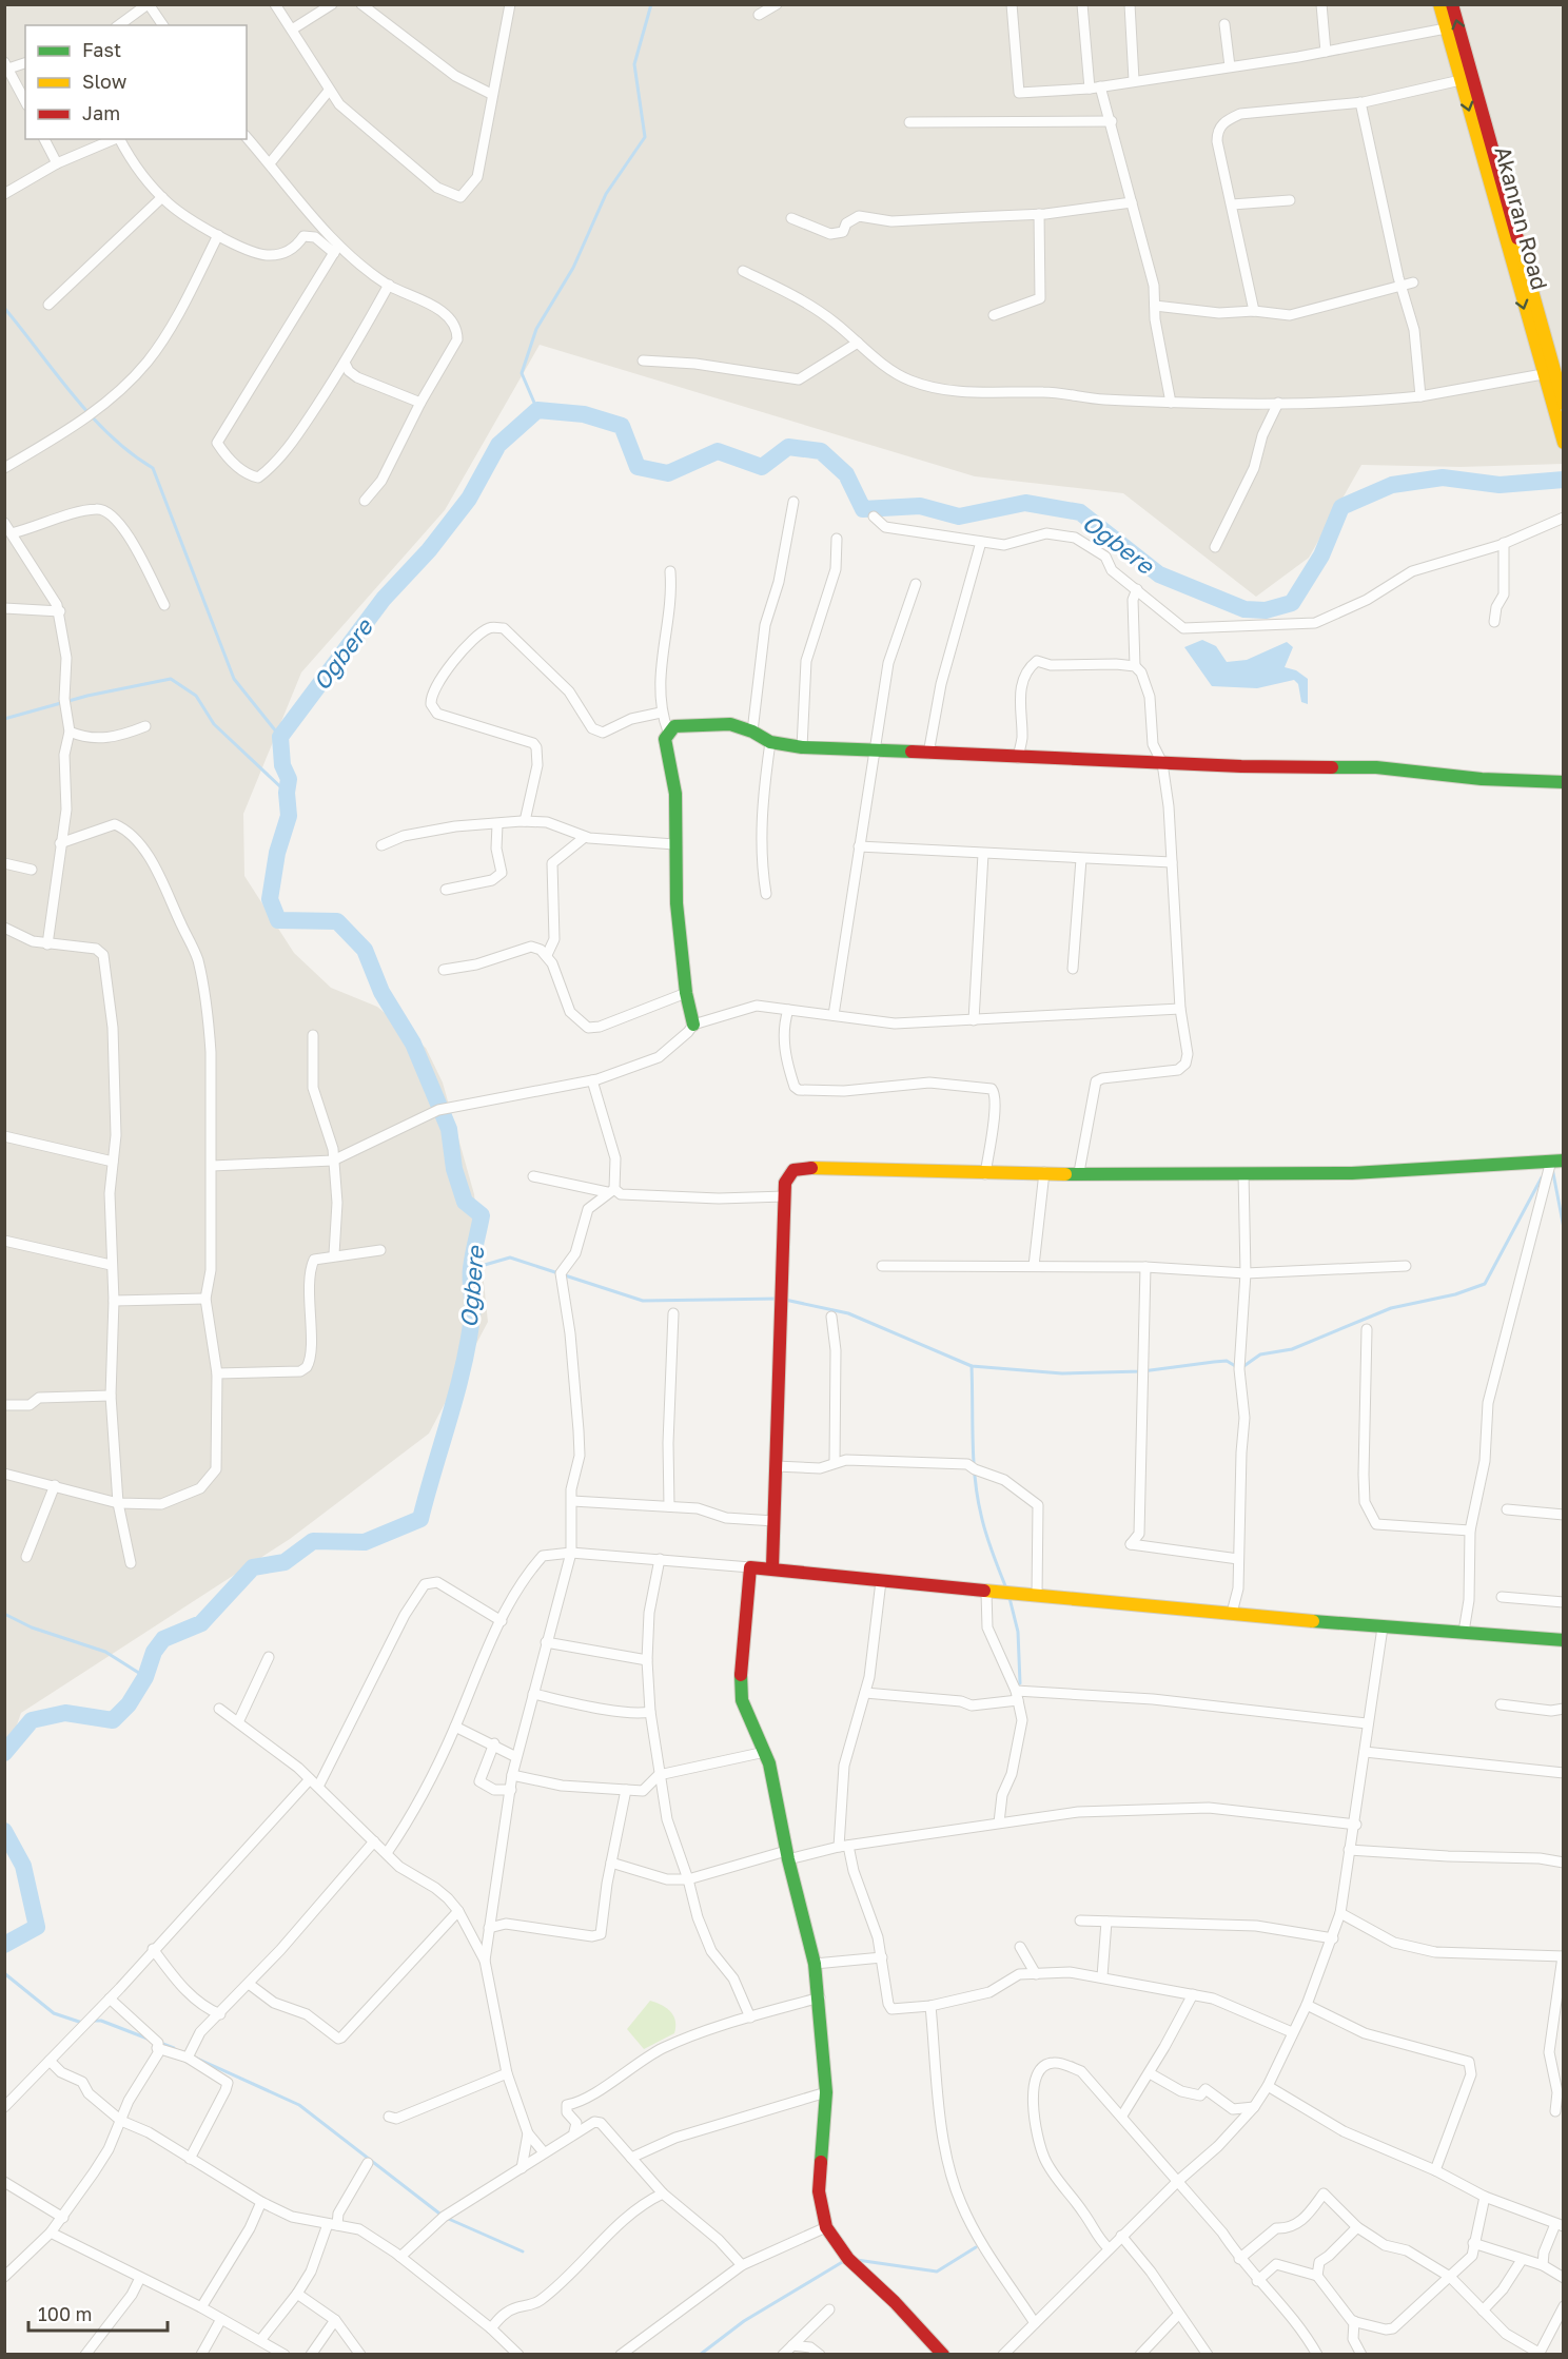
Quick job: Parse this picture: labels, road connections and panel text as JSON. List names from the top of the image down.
{
  "streets": {
    "street": ["Akanran Road"]
  },
  "water": ["Ogbere"],
  "legend": ["Fast", "Slow", "Jam"],
  "scale_bar": "100 m"
}
